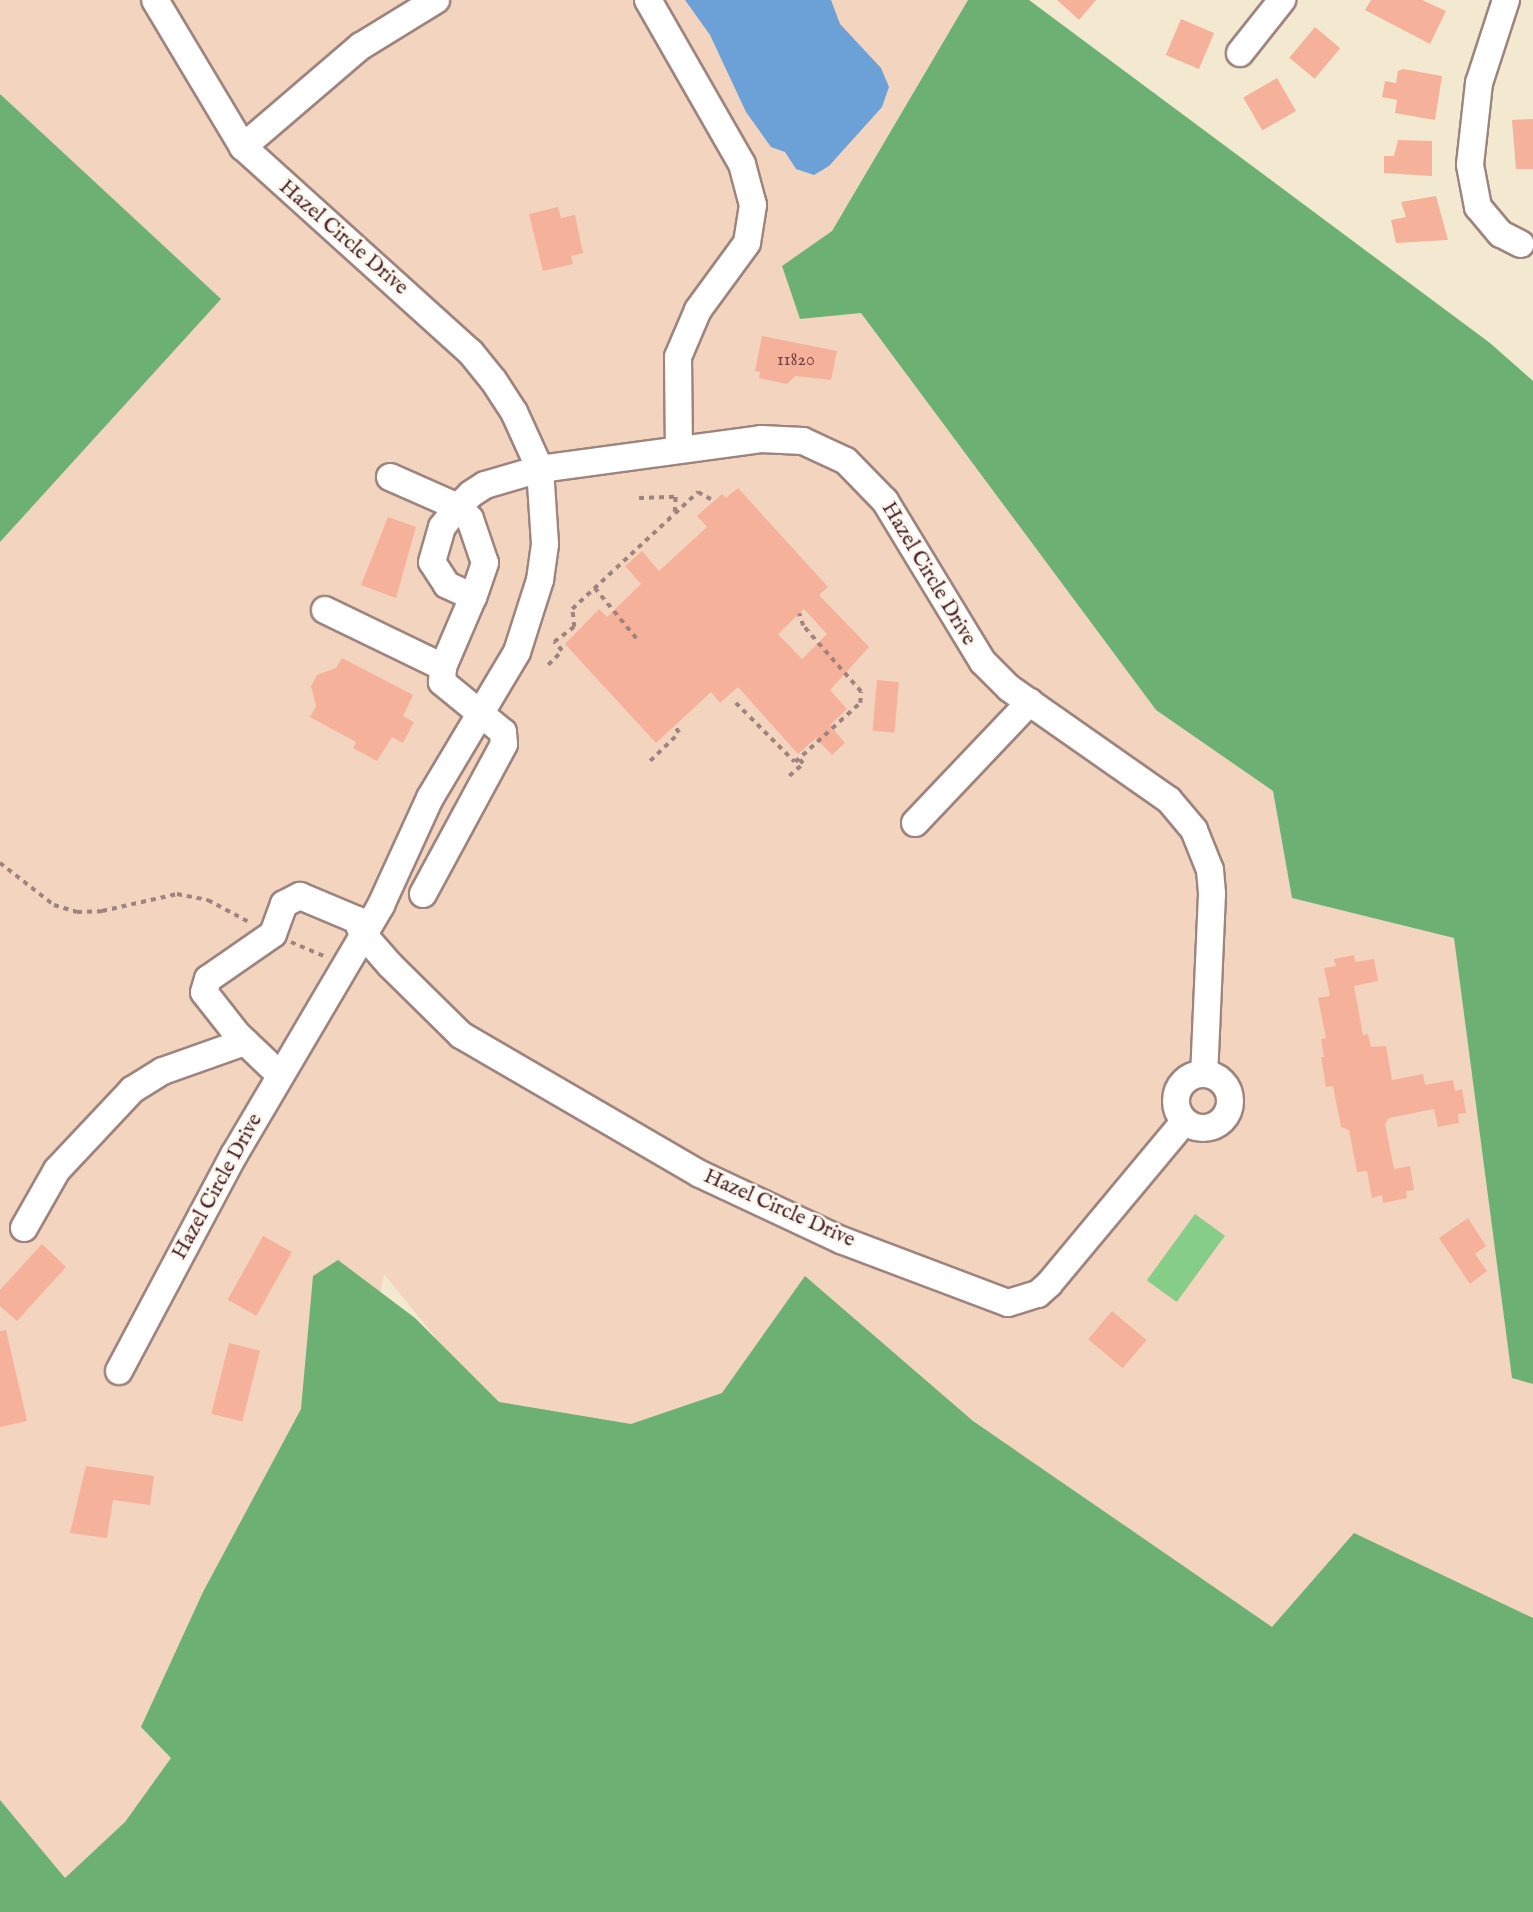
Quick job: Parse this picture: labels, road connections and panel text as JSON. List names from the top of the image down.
{
  "streets": {
    "street": ["Hazel Circle Drive"]
  },
  "house_numbers": ["11820"]
}
